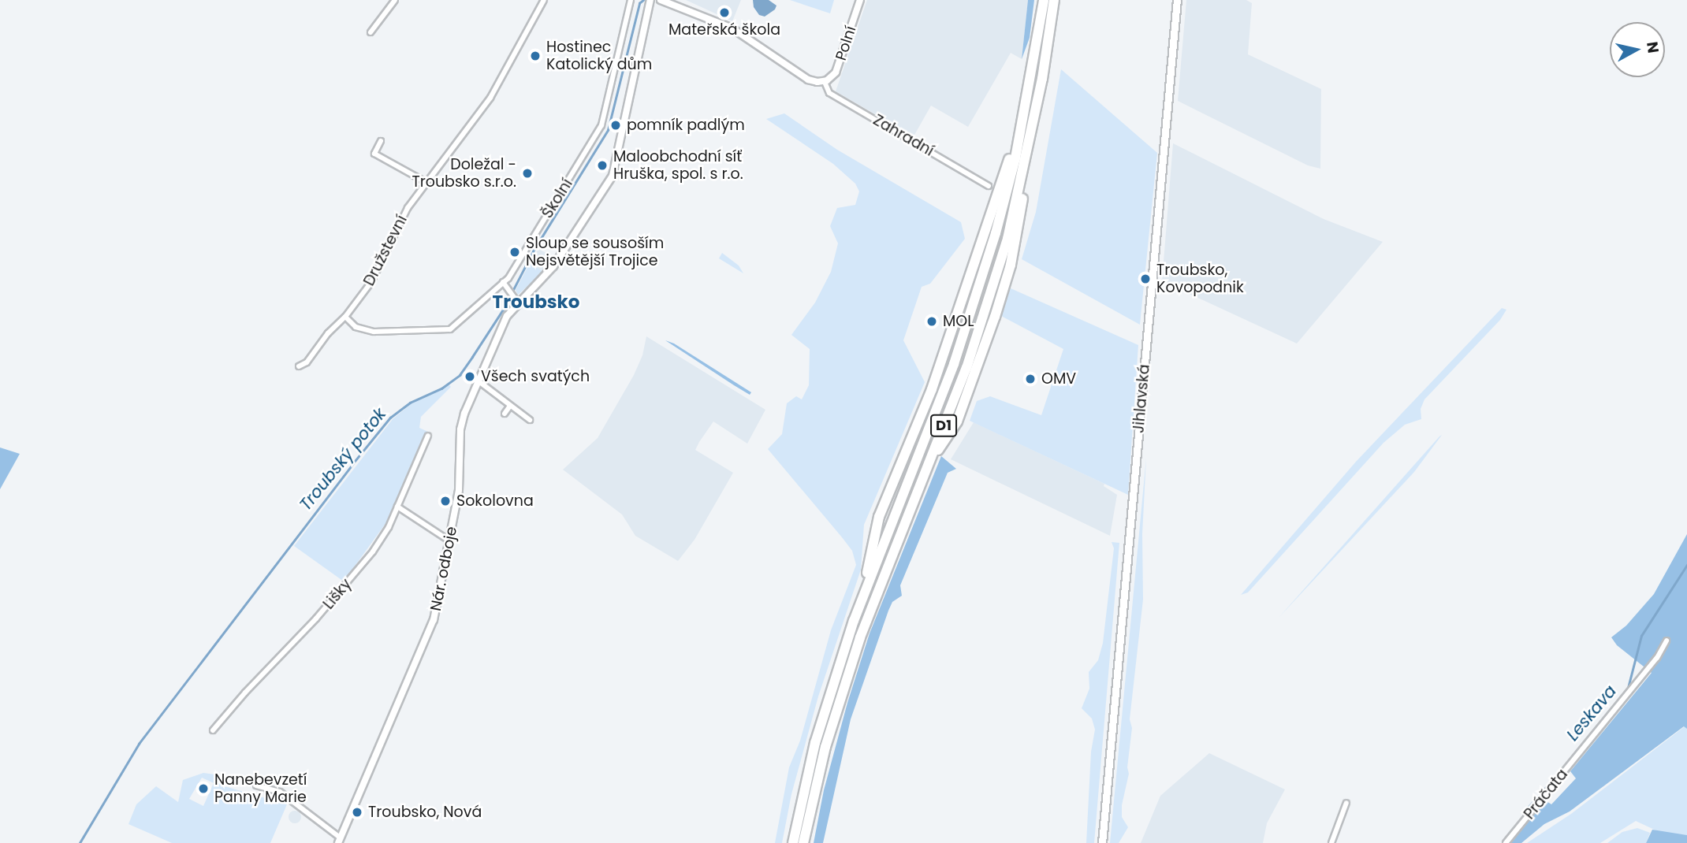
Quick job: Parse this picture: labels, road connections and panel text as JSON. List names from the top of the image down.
{
  "streets": {
    "highway": ["D1"],
    "main road": ["Jihlavská"],
    "street": [
      "Polní",
      "Zahradní",
      "Školní",
      "Družstevní",
      "Nár. odboje",
      "Lišky",
      "Práčata"
    ]
  },
  "crossings": [
    ["Polní", "Zahradní"],
    ["Školní", "Družstevní"]
  ],
  "districts": ["Troubsko"],
  "water": ["Troubský potok", "Leskava"],
  "places": [
    "Mateřská škola",
    "Hostinec Katolický dům",
    "pomník padlým",
    "Maloobchodní síť Hruška, spol. s r.o.",
    "Doležal - Troubsko s.r.o.",
    "Sloup se sousoším Nejsvětější Trojice",
    "Troubsko, Kovopodnik",
    "MOL",
    "Všech svatých",
    "OMV",
    "Sokolovna",
    "Nanebevzetí Panny Marie",
    "Troubsko, Nová"
  ],
  "north": "right"
}
